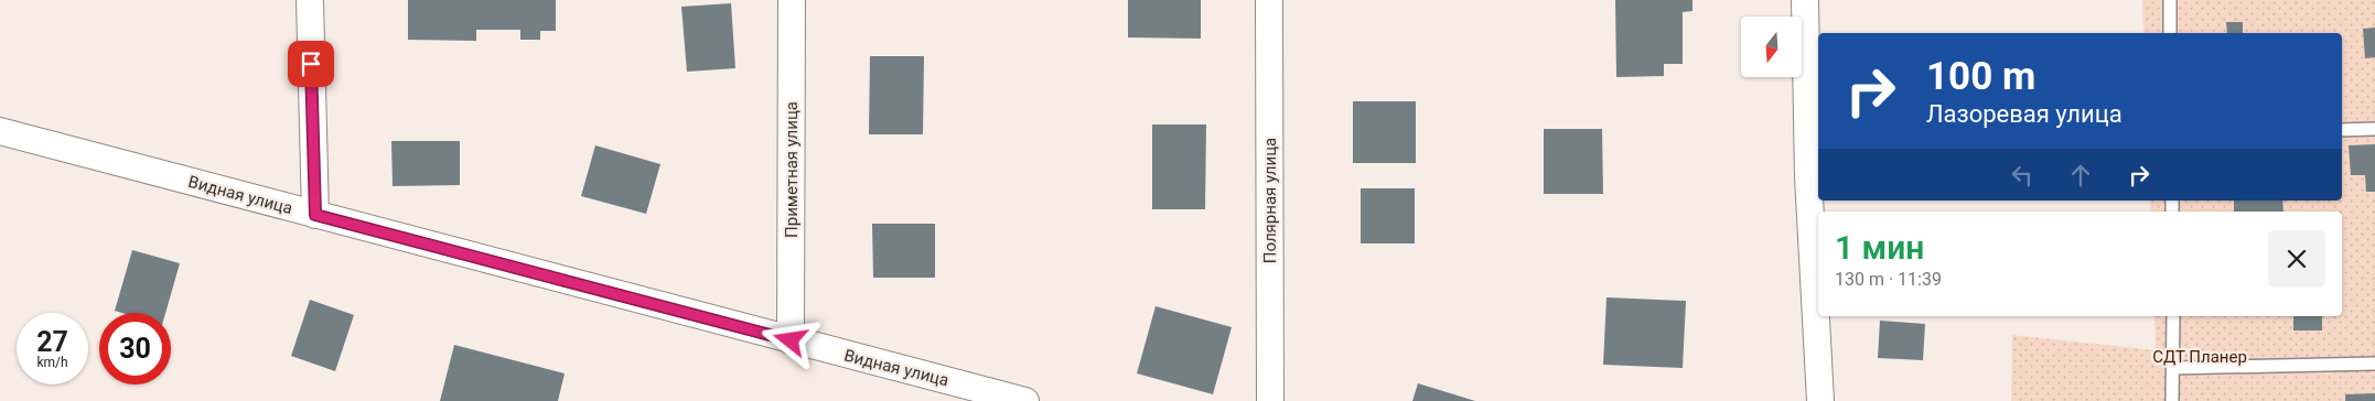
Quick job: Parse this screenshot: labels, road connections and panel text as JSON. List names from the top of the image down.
{
  "streets": {
    "street": ["Приметная улица", "Видная улица", "Полярная улица"]
  },
  "crossings": [
    ["Приметная улица", "Видная улица"]
  ],
  "parks": ["СДТ Планер"],
  "north": "bottom",
  "page": {
    "turn": ["100 m", "Лазоревая улица"],
    "heading": ["1 мин", "130 m · 11:39"],
    "speed": "27 km/h",
    "limit": "30"
  }
}
